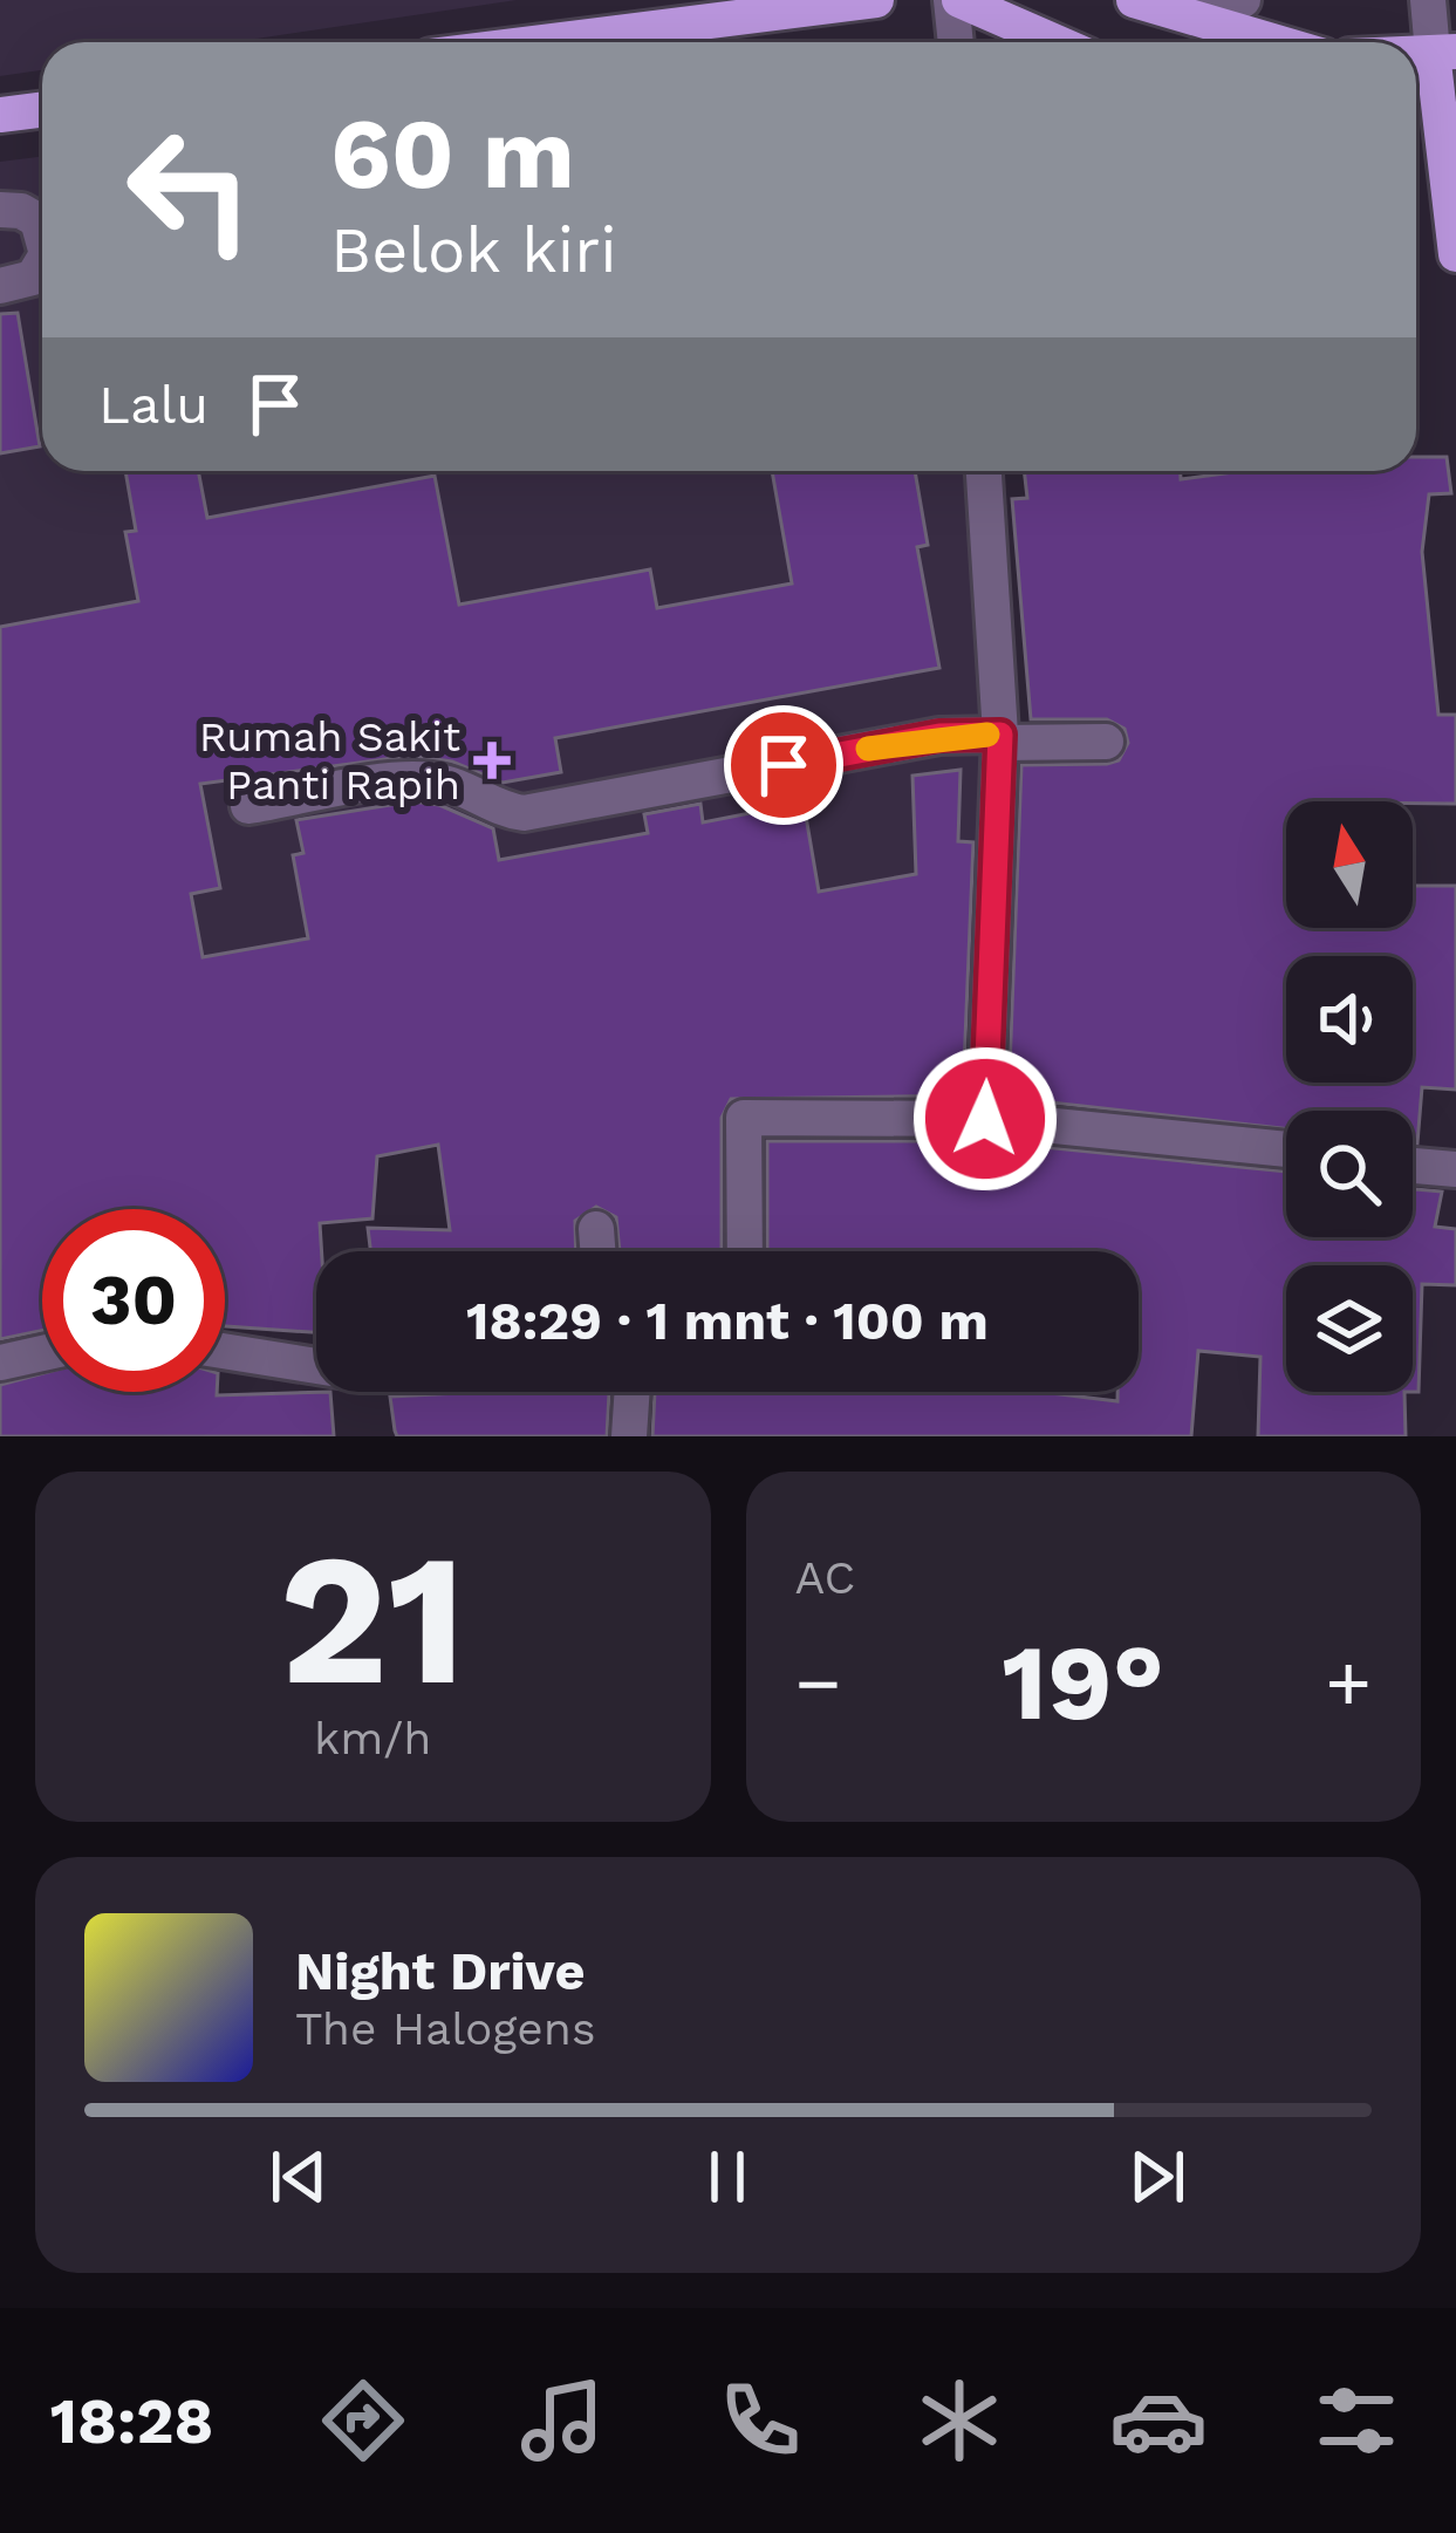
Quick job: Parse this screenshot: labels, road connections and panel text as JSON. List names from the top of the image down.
{
  "places": {
    "health": ["Rumah Sakit Panti Rapih"]
  },
  "north": "top",
  "page": {
    "turn": ["60 m", "Belok kiri"],
    "then": "Lalu",
    "limit": "30",
    "trip": "18:29 · 1 mnt · 100 m",
    "tile": [
      ["21", "km/h"],
      "AC"
    ],
    "heat": ["−", "19°", "+"],
    "song": ["Night Drive", "The Halogens"],
    "tabs": "18:28"
  }
}
